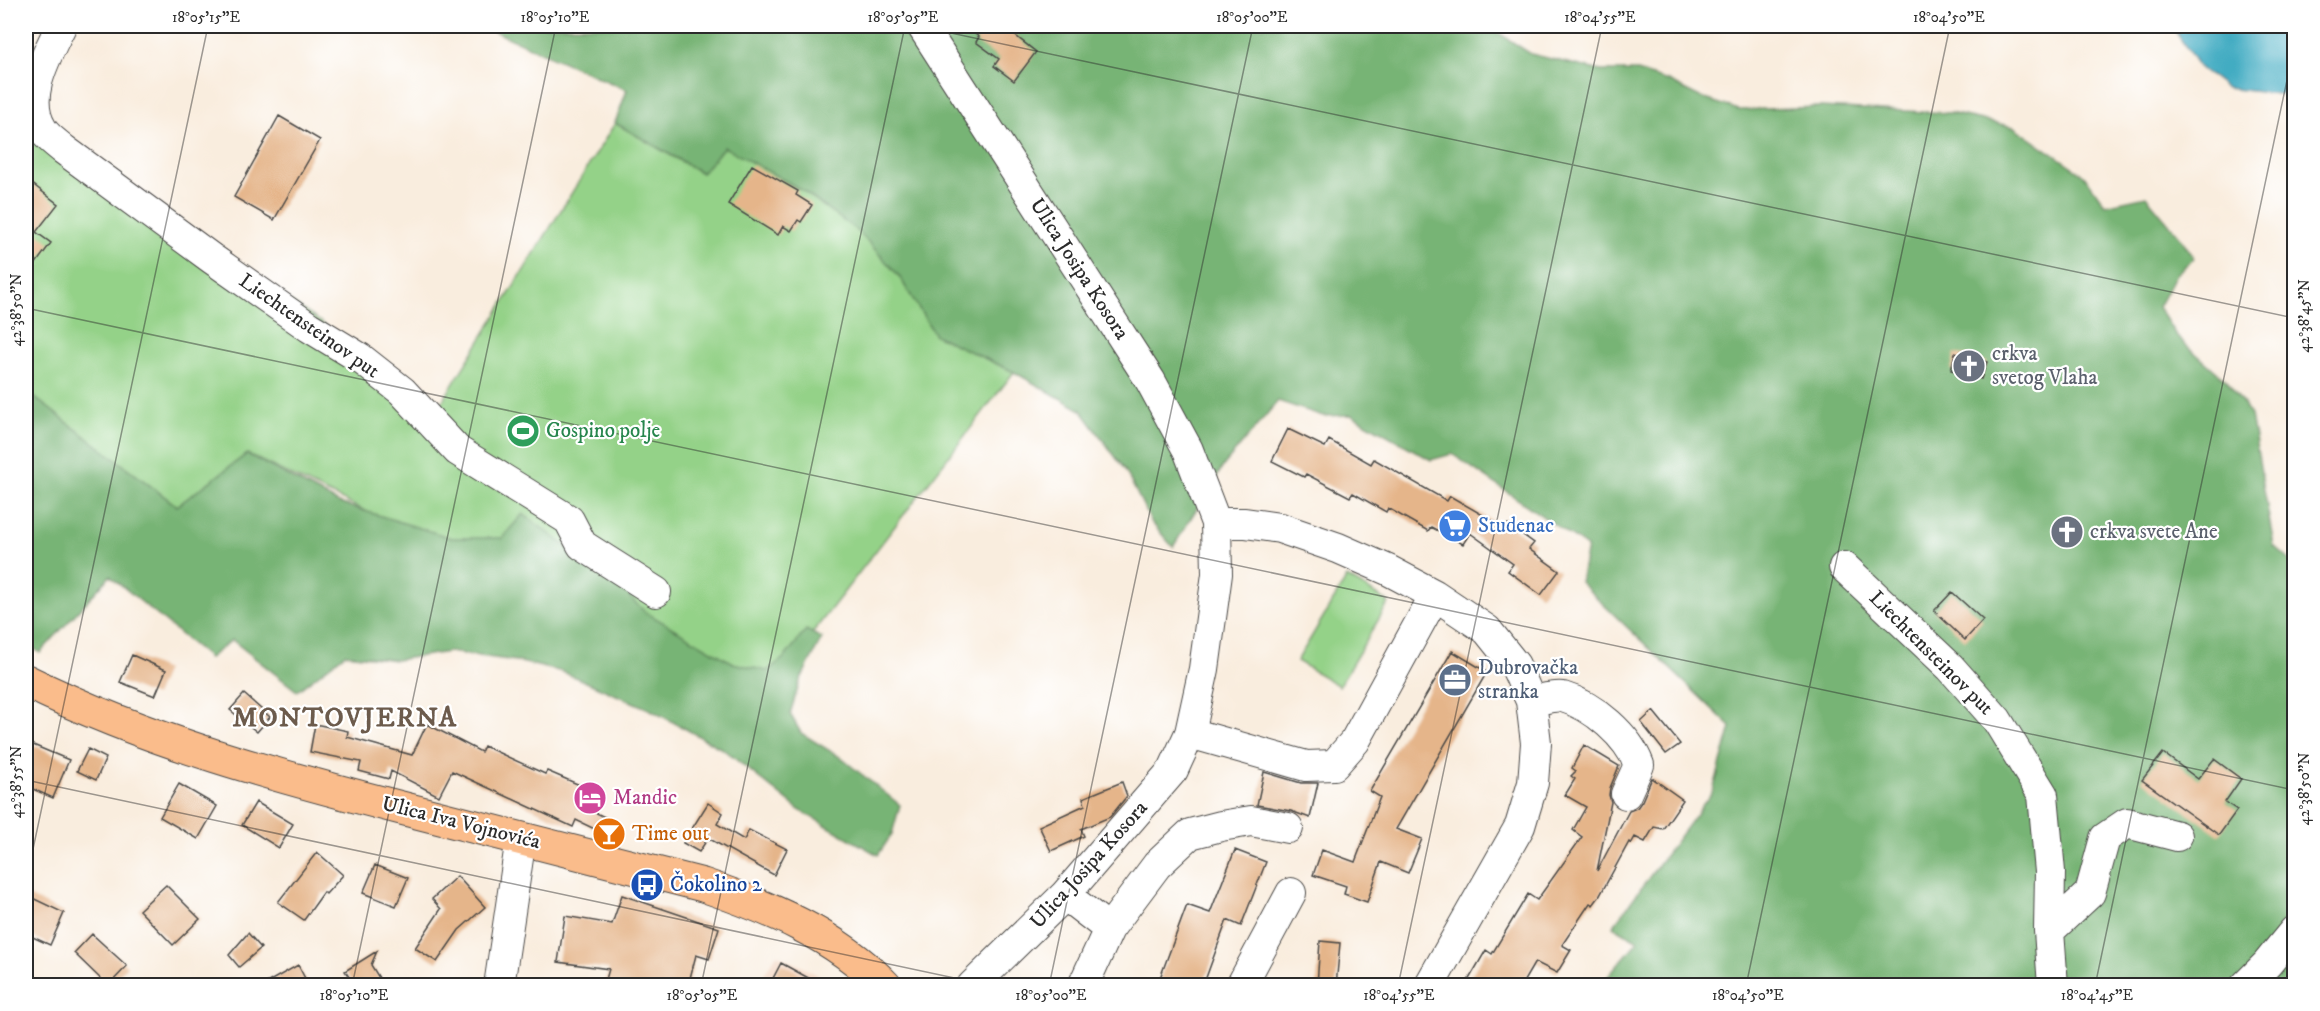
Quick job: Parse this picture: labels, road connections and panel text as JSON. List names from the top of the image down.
{
  "streets": {
    "main road": ["Ulica Iva Vojnovića"],
    "street": ["Ulica Josipa Kosora", "Liechtensteinov put"]
  },
  "districts": ["MONTOVJERNA"],
  "places": {
    "church": ["crkva svetog Vlaha", "crkva svete Ane"],
    "sports": ["Gospino polje"],
    "supermarket": ["Studenac"],
    "office": ["Dubrovačka stranka"],
    "hotel": ["Mandic"],
    "bar": ["Time out"],
    "bus stop": ["Čokolino 2"]
  },
  "coordinates": [
    "18°05'15\"E",
    "18°05'10\"E",
    "18°05'05\"E",
    "18°05'00\"E",
    "18°04'55\"E",
    "18°04'50\"E",
    "42°38'50\"N",
    "42°38'45\"N",
    "42°38'55\"N",
    "18°04'45\"E"
  ]
}
